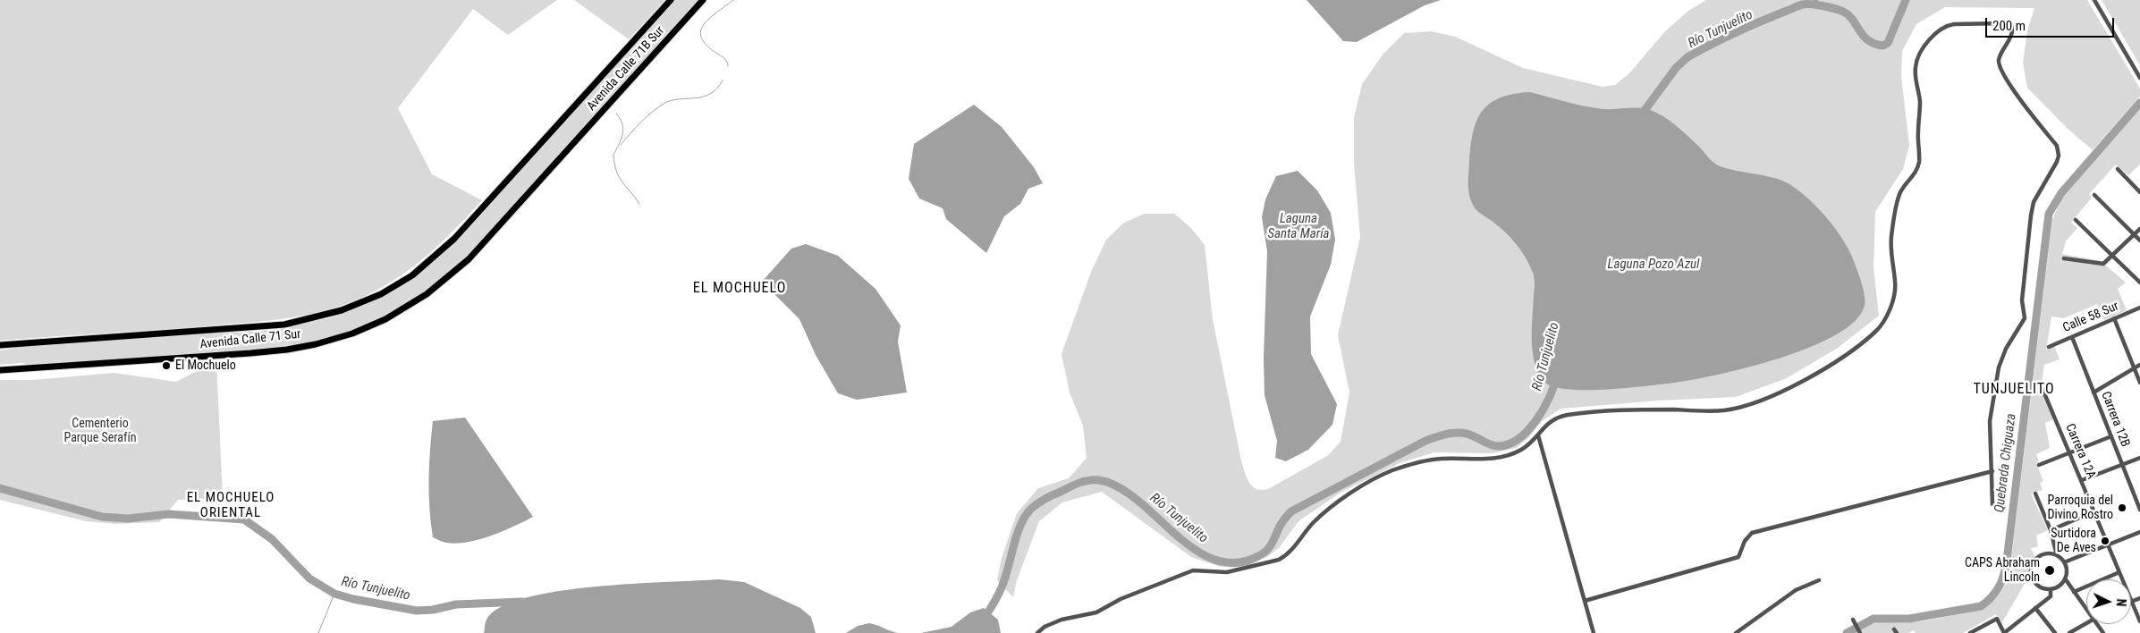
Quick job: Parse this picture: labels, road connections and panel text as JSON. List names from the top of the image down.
{
  "streets": {
    "highway": ["Avenida Calle 71B Sur", "Avenida Calle 71 Sur"],
    "street": ["Calle 58 Sur", "Carrera 12B", "Carrera 12A"]
  },
  "crossings": [
    ["Avenida Calle 71B Sur", "Avenida Calle 71 Sur"],
    ["Calle 58 Sur", "Carrera 12B"]
  ],
  "districts": ["EL MOCHUELO", "TUNJUELITO", "EL MOCHUELO ORIENTAL"],
  "water": [
    "Río Tunjuelito",
    "Laguna Santa María",
    "Laguna Pozo Azul",
    "Quebrada Chiguaza"
  ],
  "parks": ["Cementerio Parque Serafín"],
  "places": [
    "El Mochuelo",
    "Parroquia del Divino Rostro",
    "Surtidora De Aves",
    "CAPS Abraham Lincoln"
  ],
  "scale_bar": "200 m",
  "north": "right"
}
